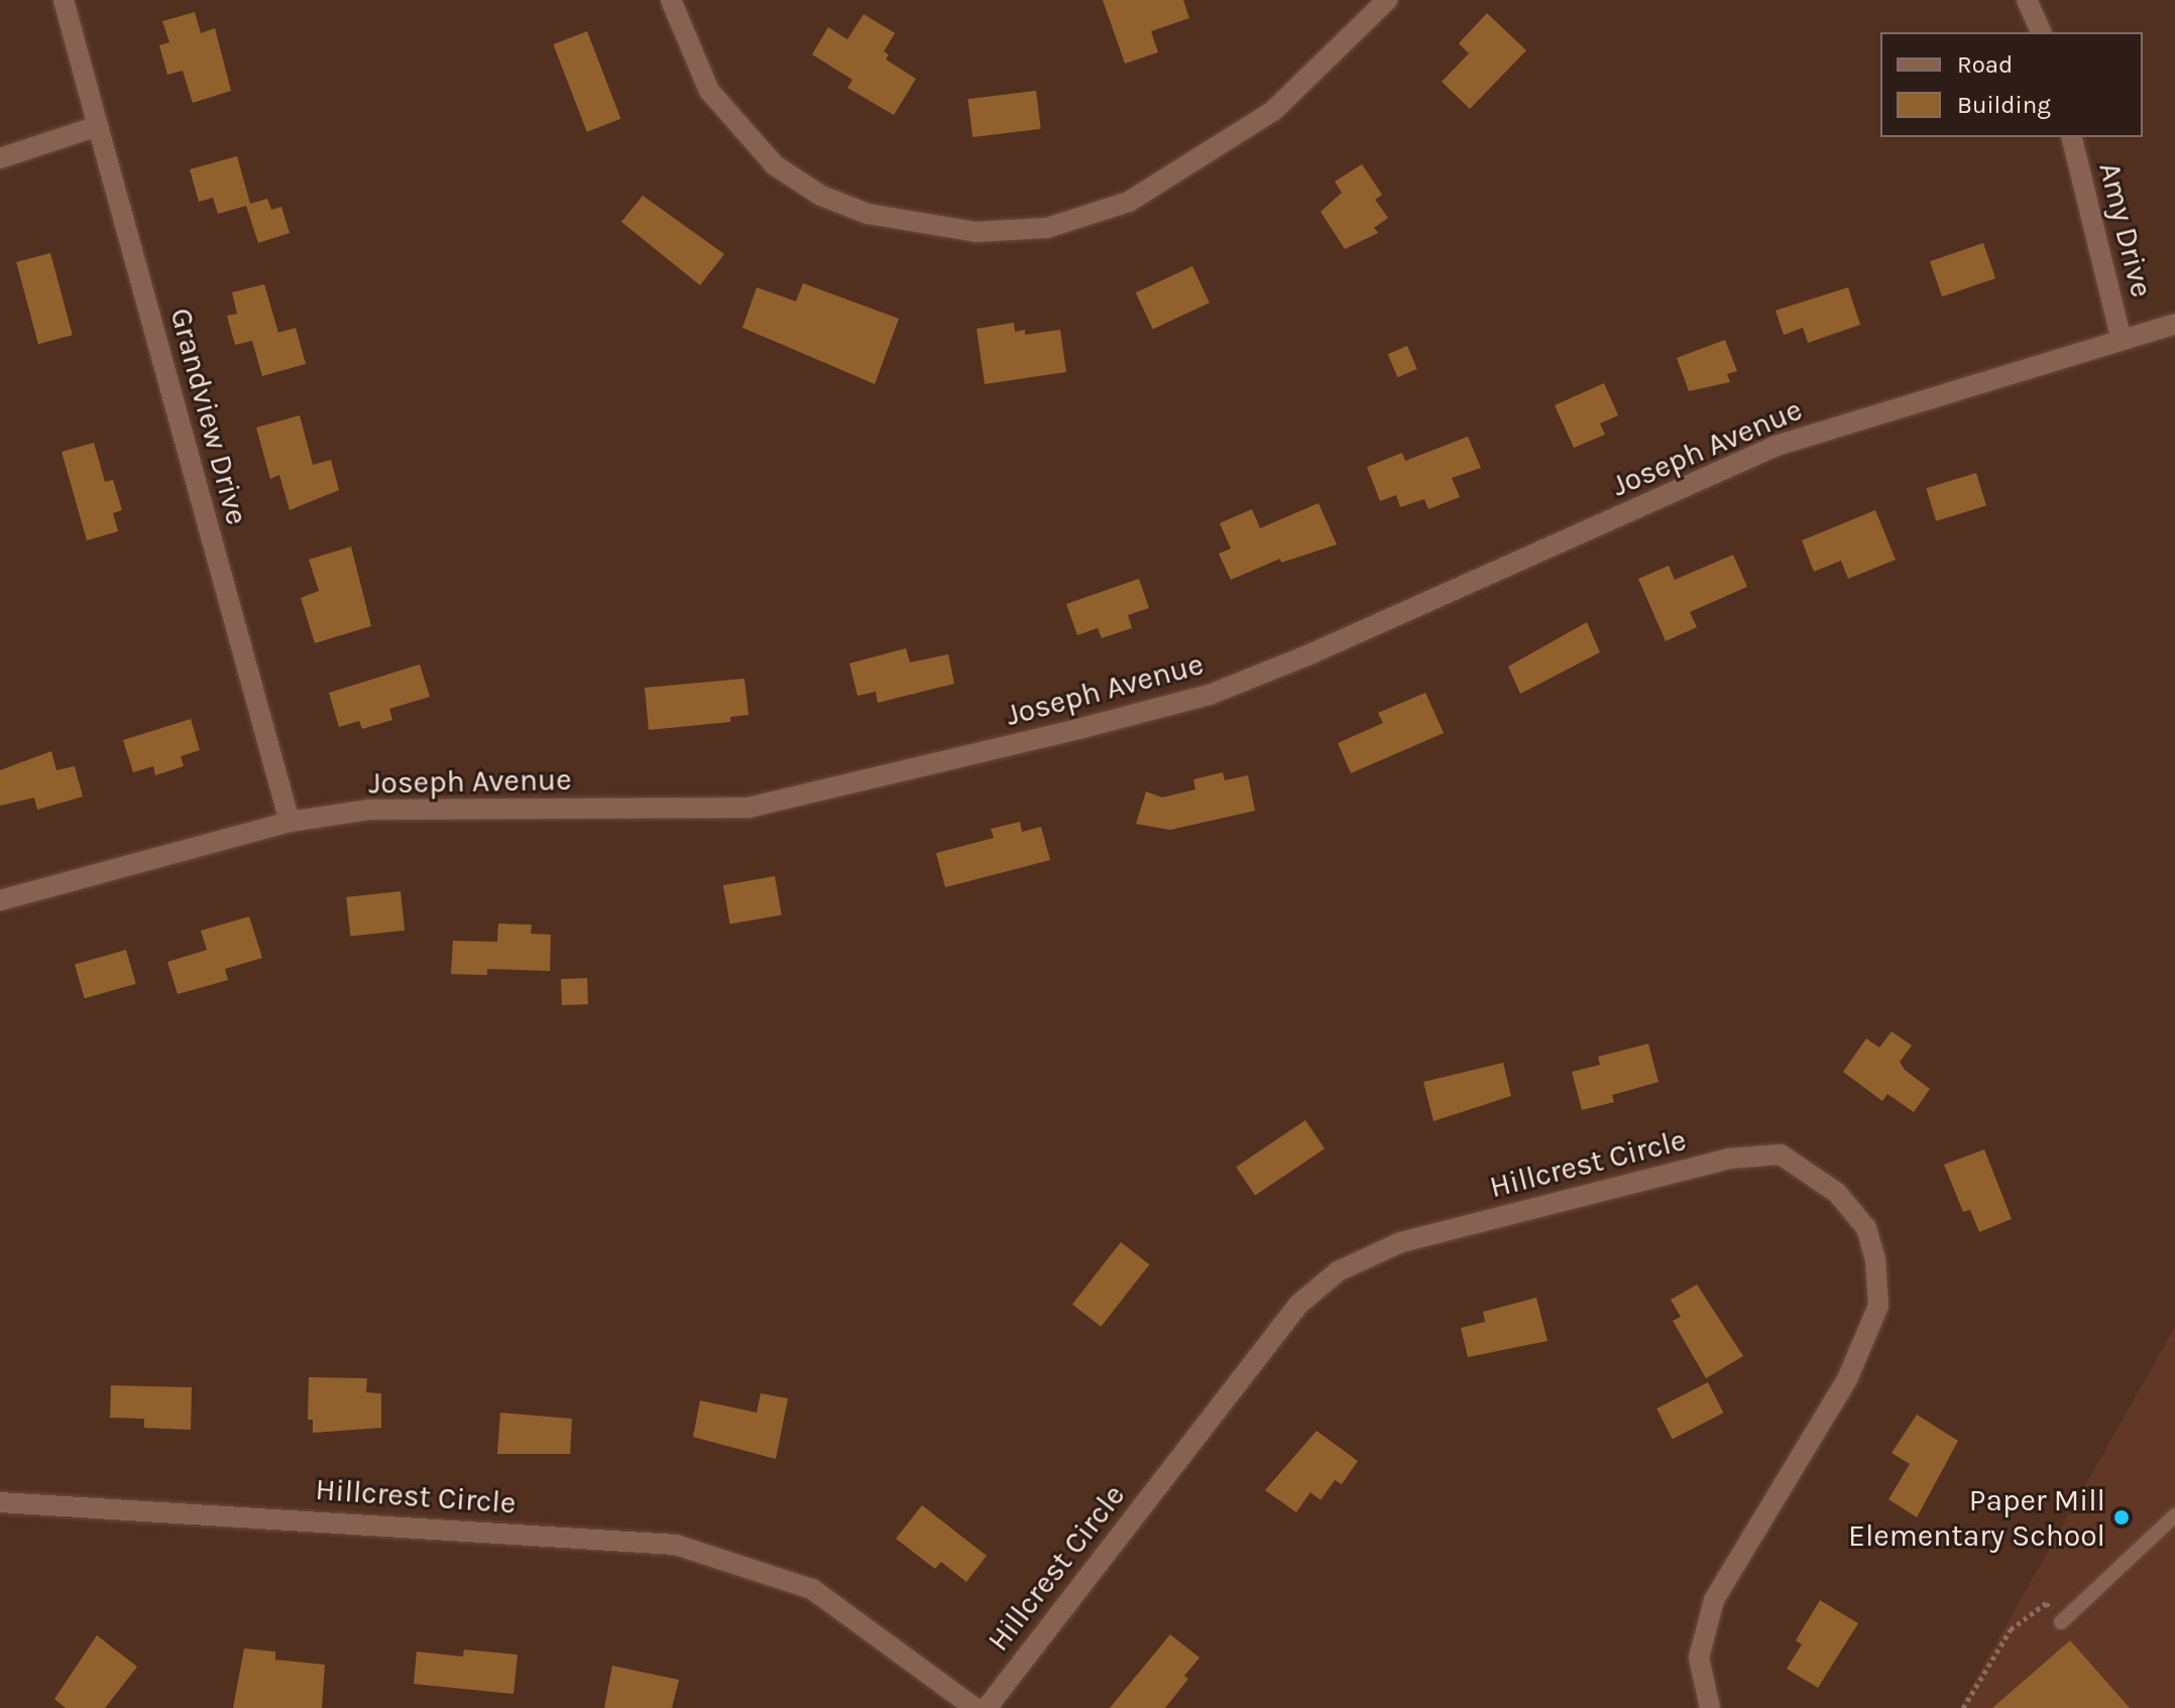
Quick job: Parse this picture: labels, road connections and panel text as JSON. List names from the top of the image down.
{
  "streets": {
    "street": [
      "Amy Drive",
      "Grandview Drive",
      "Joseph Avenue",
      "Hillcrest Circle"
    ]
  },
  "crossings": [
    ["Amy Drive", "Joseph Avenue"],
    ["Grandview Drive", "Joseph Avenue"]
  ],
  "places": ["Paper Mill Elementary School"],
  "legend": ["Road", "Building"]
}
